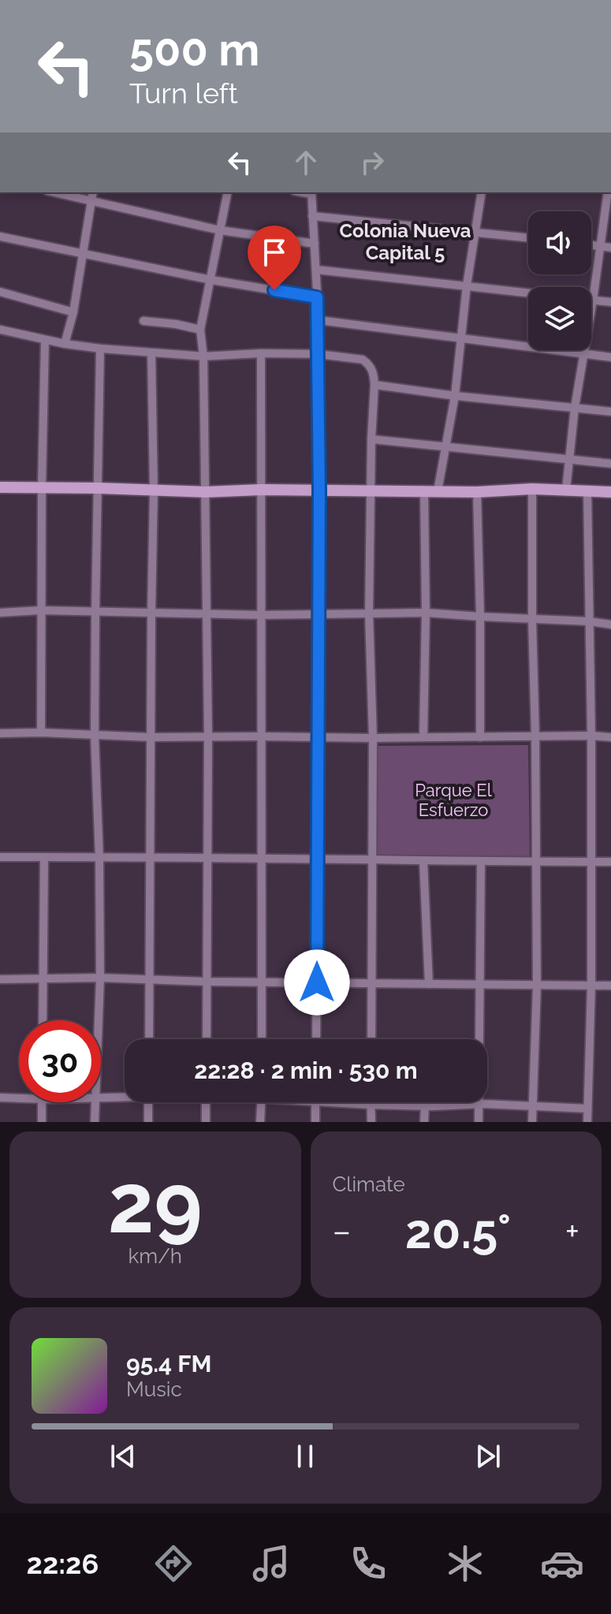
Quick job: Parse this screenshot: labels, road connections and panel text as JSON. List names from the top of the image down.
{
  "districts": ["Colonia Nueva Capital 5"],
  "parks": ["Parque El Esfuerzo"],
  "page": {
    "turn": ["500 m", "Turn left"],
    "limit": "30",
    "trip": "22:28 · 2 min · 530 m",
    "tile": [
      ["29", "km/h"],
      "Climate"
    ],
    "heat": ["−", "20.5°", "+"],
    "song": ["95.4 FM", "Music"],
    "tabs": "22:26"
  }
}
